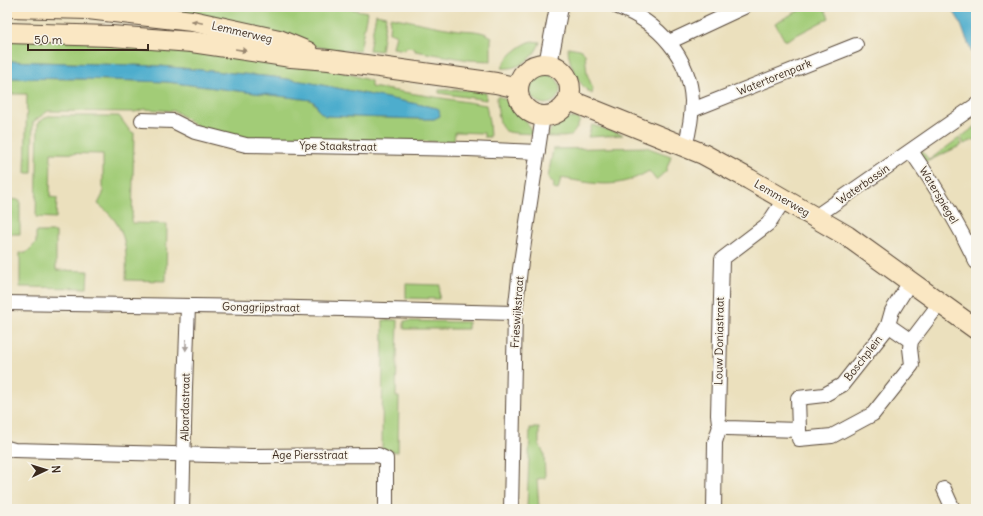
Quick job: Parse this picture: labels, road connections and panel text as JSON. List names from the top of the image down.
{
  "streets": {
    "main road": ["Lemmerweg"],
    "street": [
      "Watertorenpark",
      "Ype Staakstraat",
      "Waterbassin",
      "Waterspiegel",
      "Gonggrijpstraat",
      "Frieswijkstraat",
      "Louw Doniastraat",
      "Boschplein",
      "Albardastraat",
      "Age Piersstraat"
    ]
  },
  "crossings": [
    ["Lemmerweg", "Waterbassin"],
    ["Lemmerweg", "Frieswijkstraat"],
    ["Lemmerweg", "Louw Doniastraat"],
    ["Lemmerweg", "Boschplein"],
    ["Ype Staakstraat", "Frieswijkstraat"],
    ["Waterbassin", "Waterspiegel"],
    ["Gonggrijpstraat", "Frieswijkstraat"],
    ["Gonggrijpstraat", "Albardastraat"],
    ["Albardastraat", "Age Piersstraat"]
  ],
  "one_way": ["Albardastraat"],
  "scale_bar": "50 m",
  "north": "right"
}
